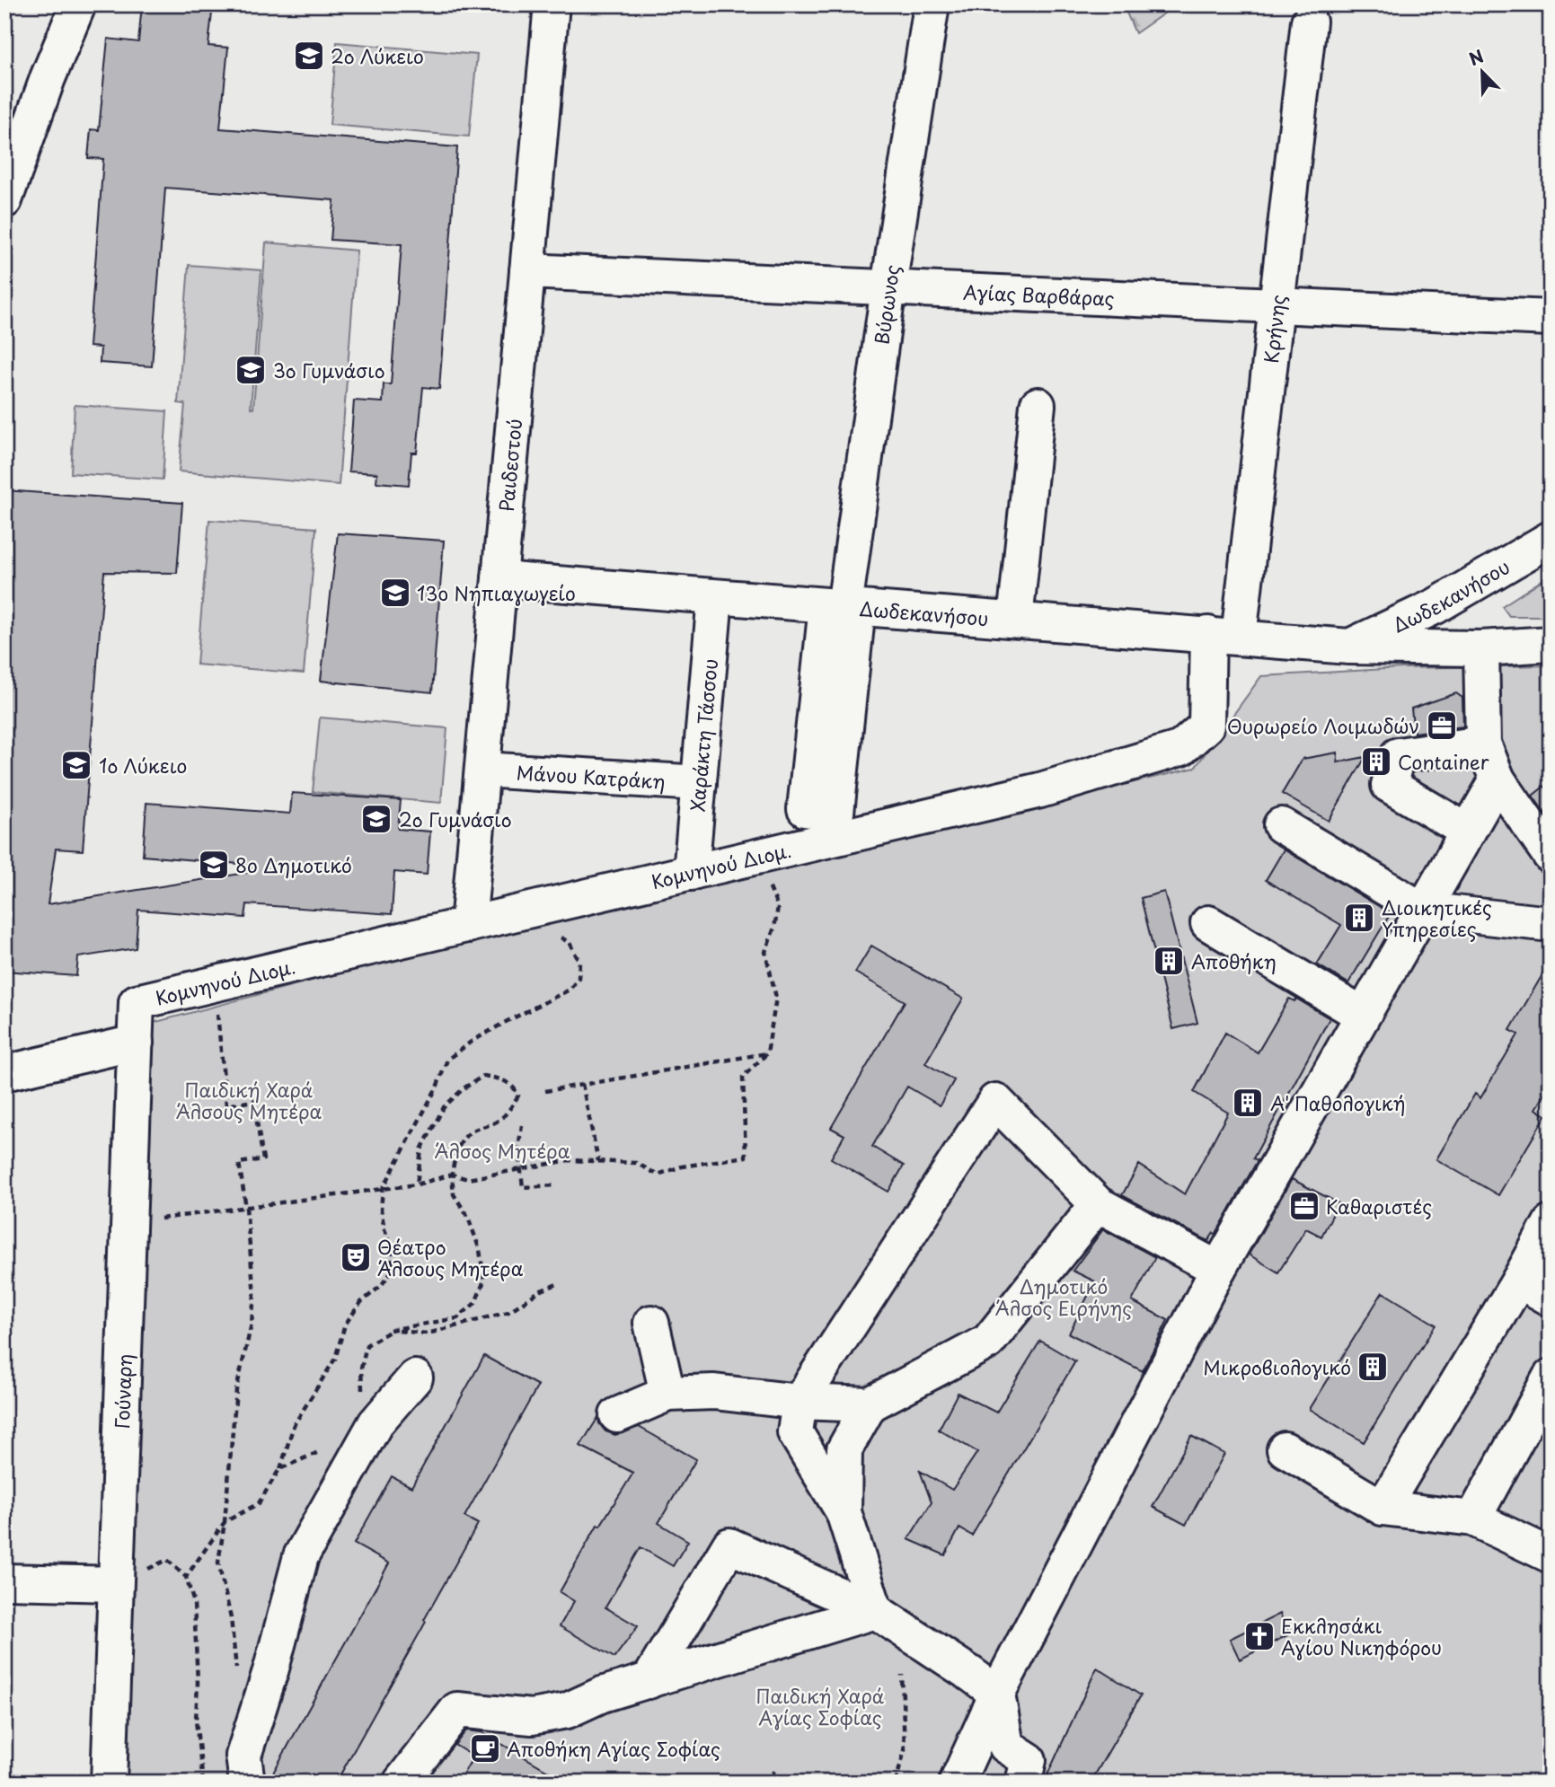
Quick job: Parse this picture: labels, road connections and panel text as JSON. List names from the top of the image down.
{
  "streets": {
    "street": [
      "Αγίας Βαρβάρας",
      "Βύρωνος",
      "Κρήνης",
      "Ραιδεστού",
      "Δωδεκανήσου",
      "Χαράκτη Τάσσου",
      "Μάνου Κατράκη",
      "Κομνηνού Διομ.",
      "Γούναρη"
    ]
  },
  "crossings": [
    ["Αγίας Βαρβάρας", "Βύρωνος"],
    ["Αγίας Βαρβάρας", "Κρήνης"],
    ["Αγίας Βαρβάρας", "Ραιδεστού"],
    ["Βύρωνος", "Δωδεκανήσου"],
    ["Βύρωνος", "Κομνηνού Διομ."],
    ["Κρήνης", "Δωδεκανήσου"],
    ["Κρήνης", "Κομνηνού Διομ."],
    ["Ραιδεστού", "Δωδεκανήσου"],
    ["Ραιδεστού", "Μάνου Κατράκη"],
    ["Ραιδεστού", "Κομνηνού Διομ."],
    ["Δωδεκανήσου", "Χαράκτη Τάσσου"],
    ["Δωδεκανήσου", "Κομνηνού Διομ."],
    ["Χαράκτη Τάσσου", "Μάνου Κατράκη"],
    ["Χαράκτη Τάσσου", "Κομνηνού Διομ."],
    ["Κομνηνού Διομ.", "Γούναρη"]
  ],
  "parks": [
    "Παιδική Χαρά Άλσους Μητέρα",
    "Άλσος Μητέρα",
    "Δημοτικό Άλσος Ειρήνης",
    "Παιδική Χαρά Αγίας Σοφίας"
  ],
  "places": {
    "school or university": [
      "2ο Λύκειο",
      "3ο Γυμνάσιο",
      "13ο Νηπιαγωγείο",
      "1ο Λύκειο",
      "2ο Γυμνάσιο",
      "8ο Δημοτικό"
    ],
    "office": ["Θυρωρείο Λοιμωδών", "Καθαριστές"],
    "building": [
      "Container",
      "Διοικητικές Υπηρεσίες",
      "Αποθήκη",
      "Α' Παθολογική",
      "Μικροβιολογικό"
    ],
    "theatre": ["Θέατρο Άλσους Μητέρα"],
    "church": ["Εκκλησάκι Αγίου Νικηφόρου"],
    "cafe": ["Αποθήκη Αγίας Σοφίας"]
  },
  "north": "top left"
}
